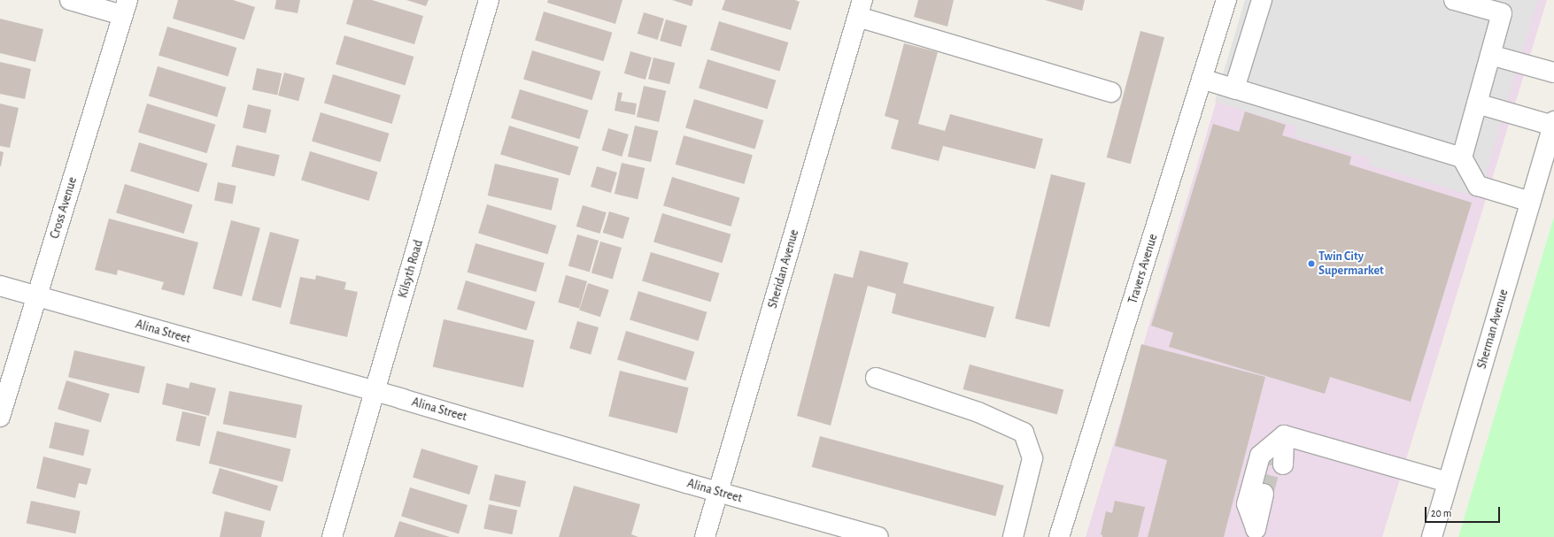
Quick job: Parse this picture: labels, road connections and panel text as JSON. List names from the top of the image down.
{
  "streets": {
    "street": [
      "Cross Avenue",
      "Kilsyth Road",
      "Sheridan Avenue",
      "Travers Avenue",
      "Sherman Avenue",
      "Alina Street"
    ]
  },
  "crossings": [
    ["Cross Avenue", "Alina Street"],
    ["Kilsyth Road", "Alina Street"],
    ["Sheridan Avenue", "Alina Street"]
  ],
  "places": ["Twin City Supermarket"],
  "scale_bar": "20 m"
}
